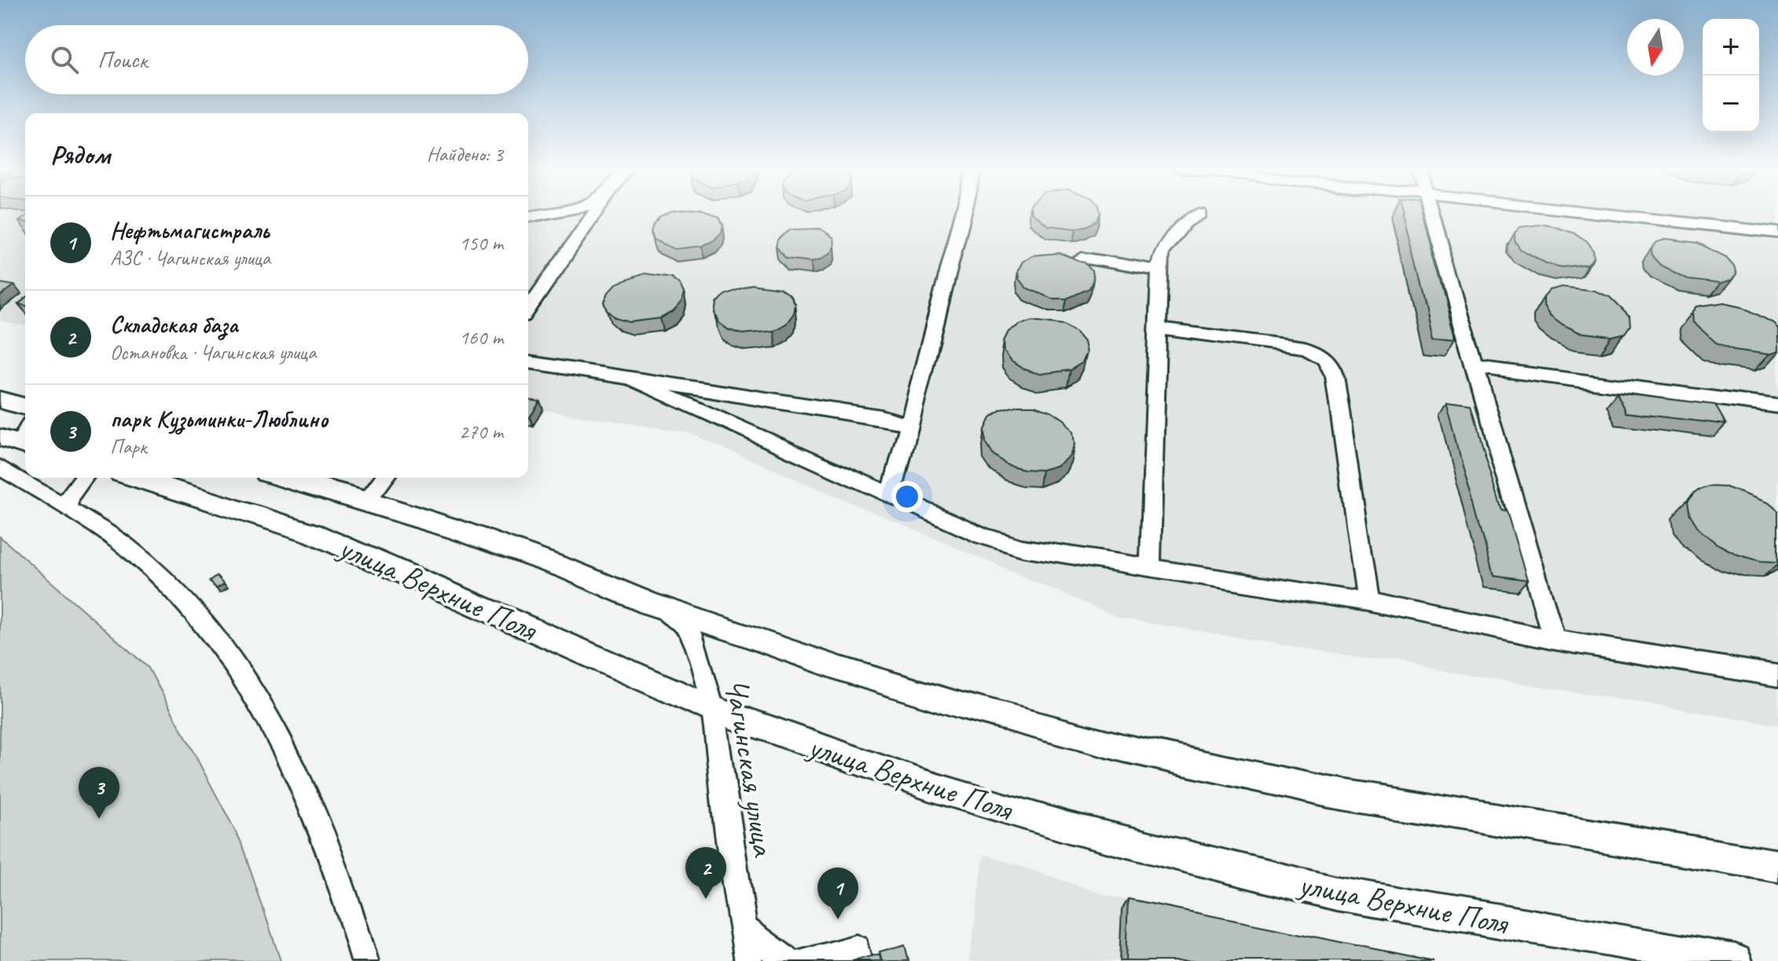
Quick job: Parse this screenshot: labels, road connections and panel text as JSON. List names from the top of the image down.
{
  "streets": {
    "main road": ["улица Верхние Поля"],
    "street": ["Чагинская улица"]
  },
  "crossings": [
    ["улица Верхние Поля", "Чагинская улица"]
  ],
  "north": "bottom",
  "page": {
    "map_buttons": ["+", "−"],
    "search": "Поиск",
    "heading": ["Рядом", "Найдено: 3"],
    "list": [
      {
        "mark": "1",
        "name": "Нефтьмагистраль",
        "note": "АЗС · Чагинская улица",
        "value": "150 m"
      },
      {
        "mark": "2",
        "name": "Складская база",
        "note": "Остановка · Чагинская улица",
        "value": "160 m"
      },
      {
        "mark": "3",
        "name": "парк Кузьминки-Люблино",
        "note": "Парк",
        "value": "270 m"
      }
    ],
    "pins": ["3", "2", "1"]
  }
}
